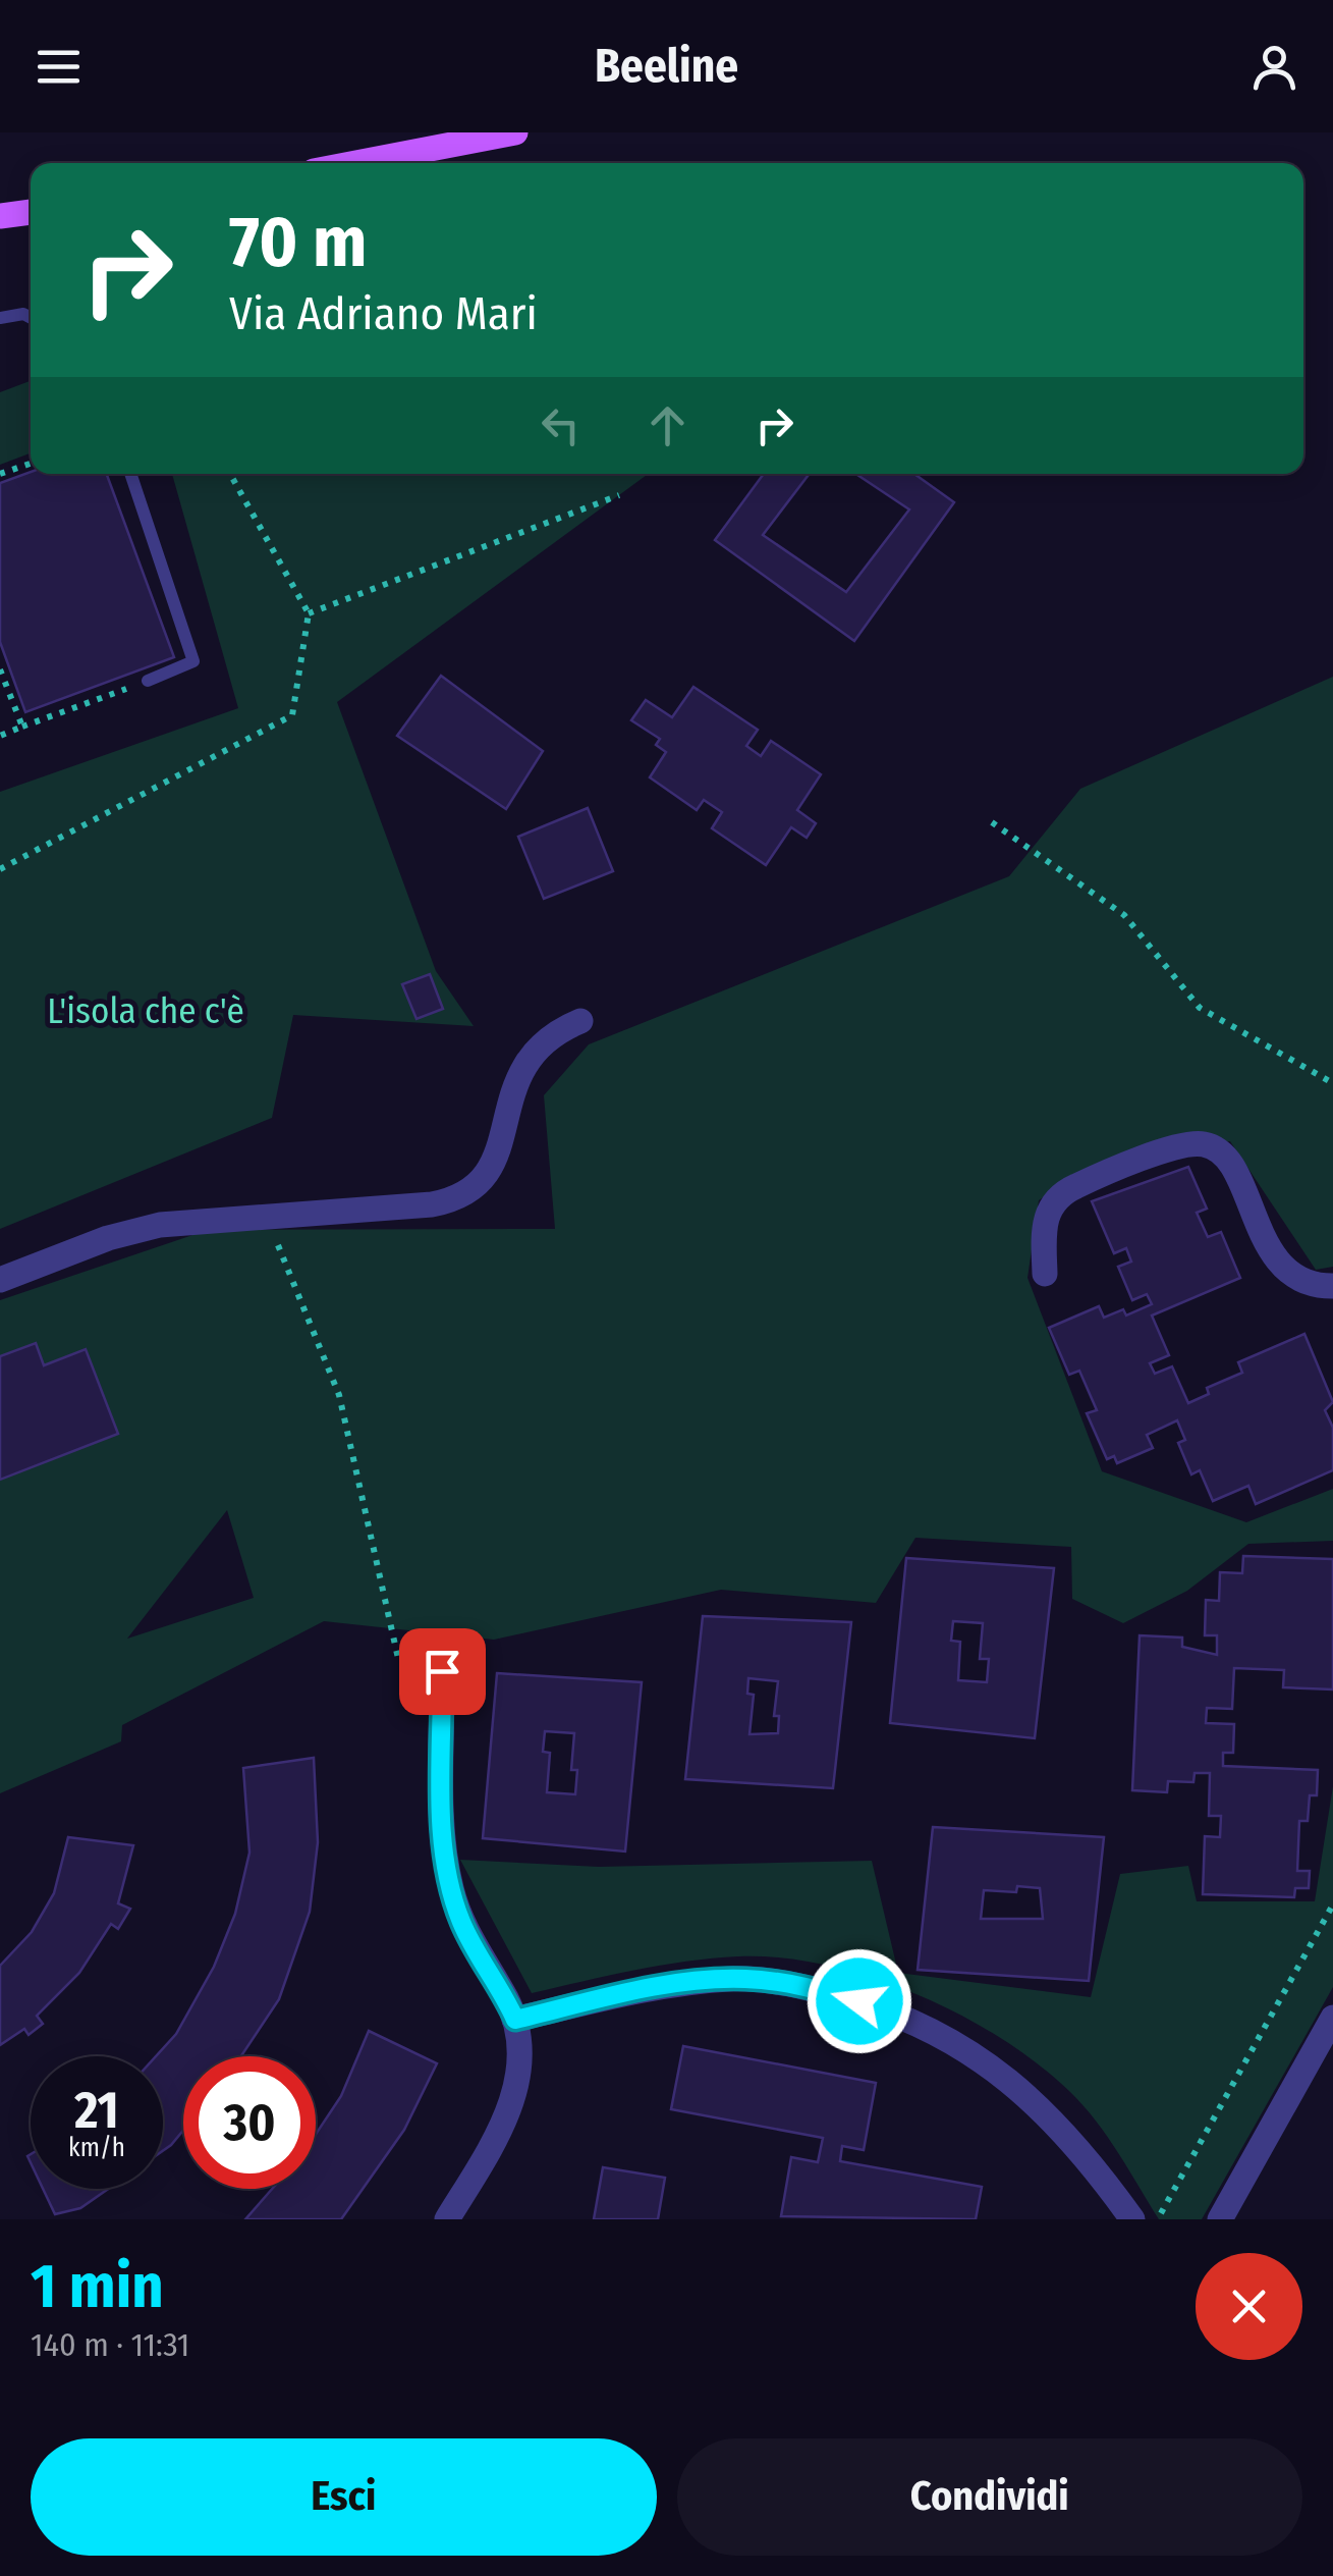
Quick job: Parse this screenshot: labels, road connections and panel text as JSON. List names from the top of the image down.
{
  "parks": ["L'isola che c'è"],
  "page": {
    "header": "Beeline",
    "turn": ["70 m", "Via Adriano Mari"],
    "speed": "21 km/h",
    "limit": "30",
    "heading": ["1 min", "140 m · 11:31"],
    "buttons": ["Esci", "Condividi"]
  }
}
